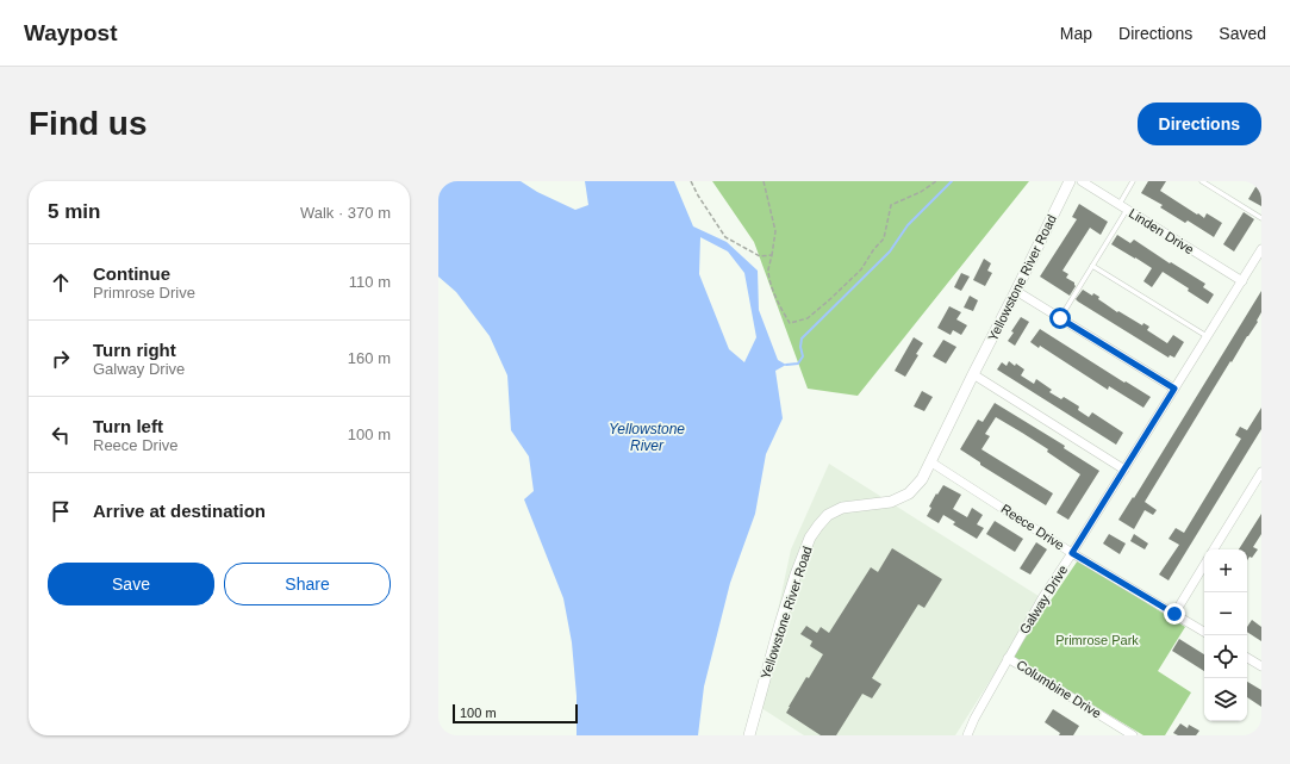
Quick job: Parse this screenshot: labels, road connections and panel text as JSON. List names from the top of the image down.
{
  "streets": {
    "street": [
      "Linden Drive",
      "Yellowstone River Road",
      "Reece Drive",
      "Galway Drive",
      "Columbine Drive"
    ]
  },
  "crossings": [
    ["Linden Drive", "Galway Drive"],
    ["Yellowstone River Road", "Reece Drive"],
    ["Reece Drive", "Galway Drive"],
    ["Galway Drive", "Columbine Drive"]
  ],
  "water": ["Yellowstone River"],
  "parks": ["Primrose Park"],
  "scale_bar": "100 m",
  "page": {
    "header": "Waypost",
    "nav": ["Map", "Directions", "Saved"],
    "buttons": [
      "Directions",
      ["Save", "Share"]
    ],
    "title": "Find us",
    "heading": ["5 min", "Walk · 370 m"],
    "list": [
      ["Continue", "Primrose Drive", "110 m"],
      ["Turn right", "Galway Drive", "160 m"],
      ["Turn left", "Reece Drive", "100 m"],
      "Arrive at destination"
    ],
    "map_buttons": ["+", "−"],
    "scale": "100 m"
  }
}
